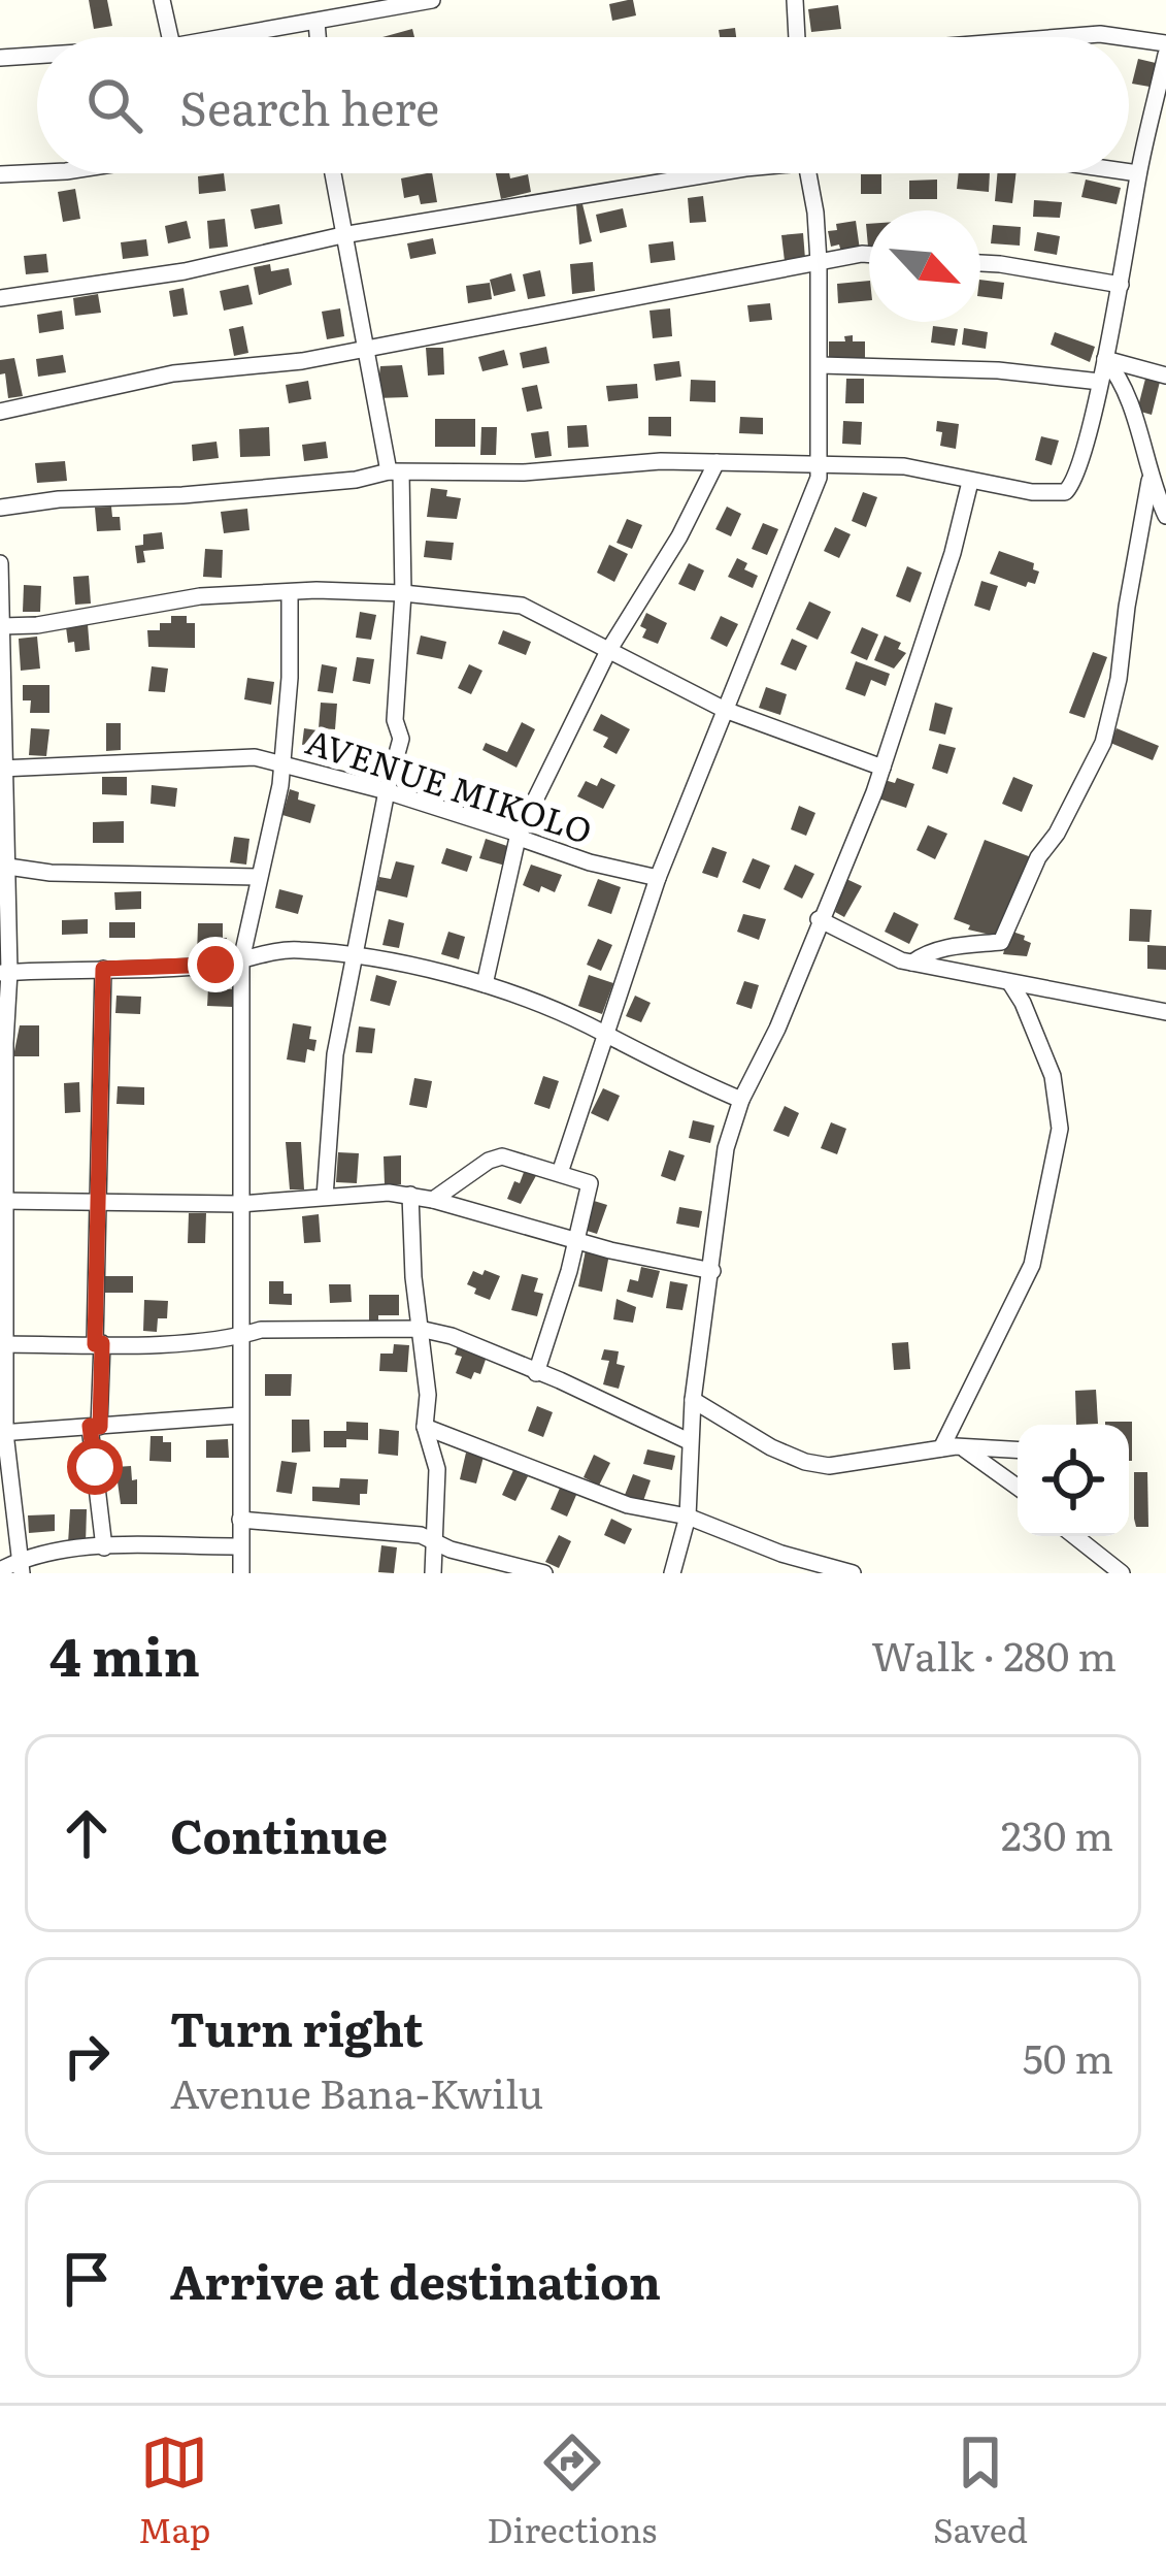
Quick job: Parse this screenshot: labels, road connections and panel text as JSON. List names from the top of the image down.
{
  "streets": {
    "street": ["AVENUE MIKOLO"]
  },
  "north": "bottom right",
  "page": {
    "search": "Search here",
    "heading": ["4 min", "Walk · 280 m"],
    "list": [
      ["Continue", "230 m"],
      ["Turn right", "Avenue Bana-Kwilu", "50 m"],
      "Arrive at destination"
    ],
    "nav": ["Map", "Directions", "Saved"]
  }
}
